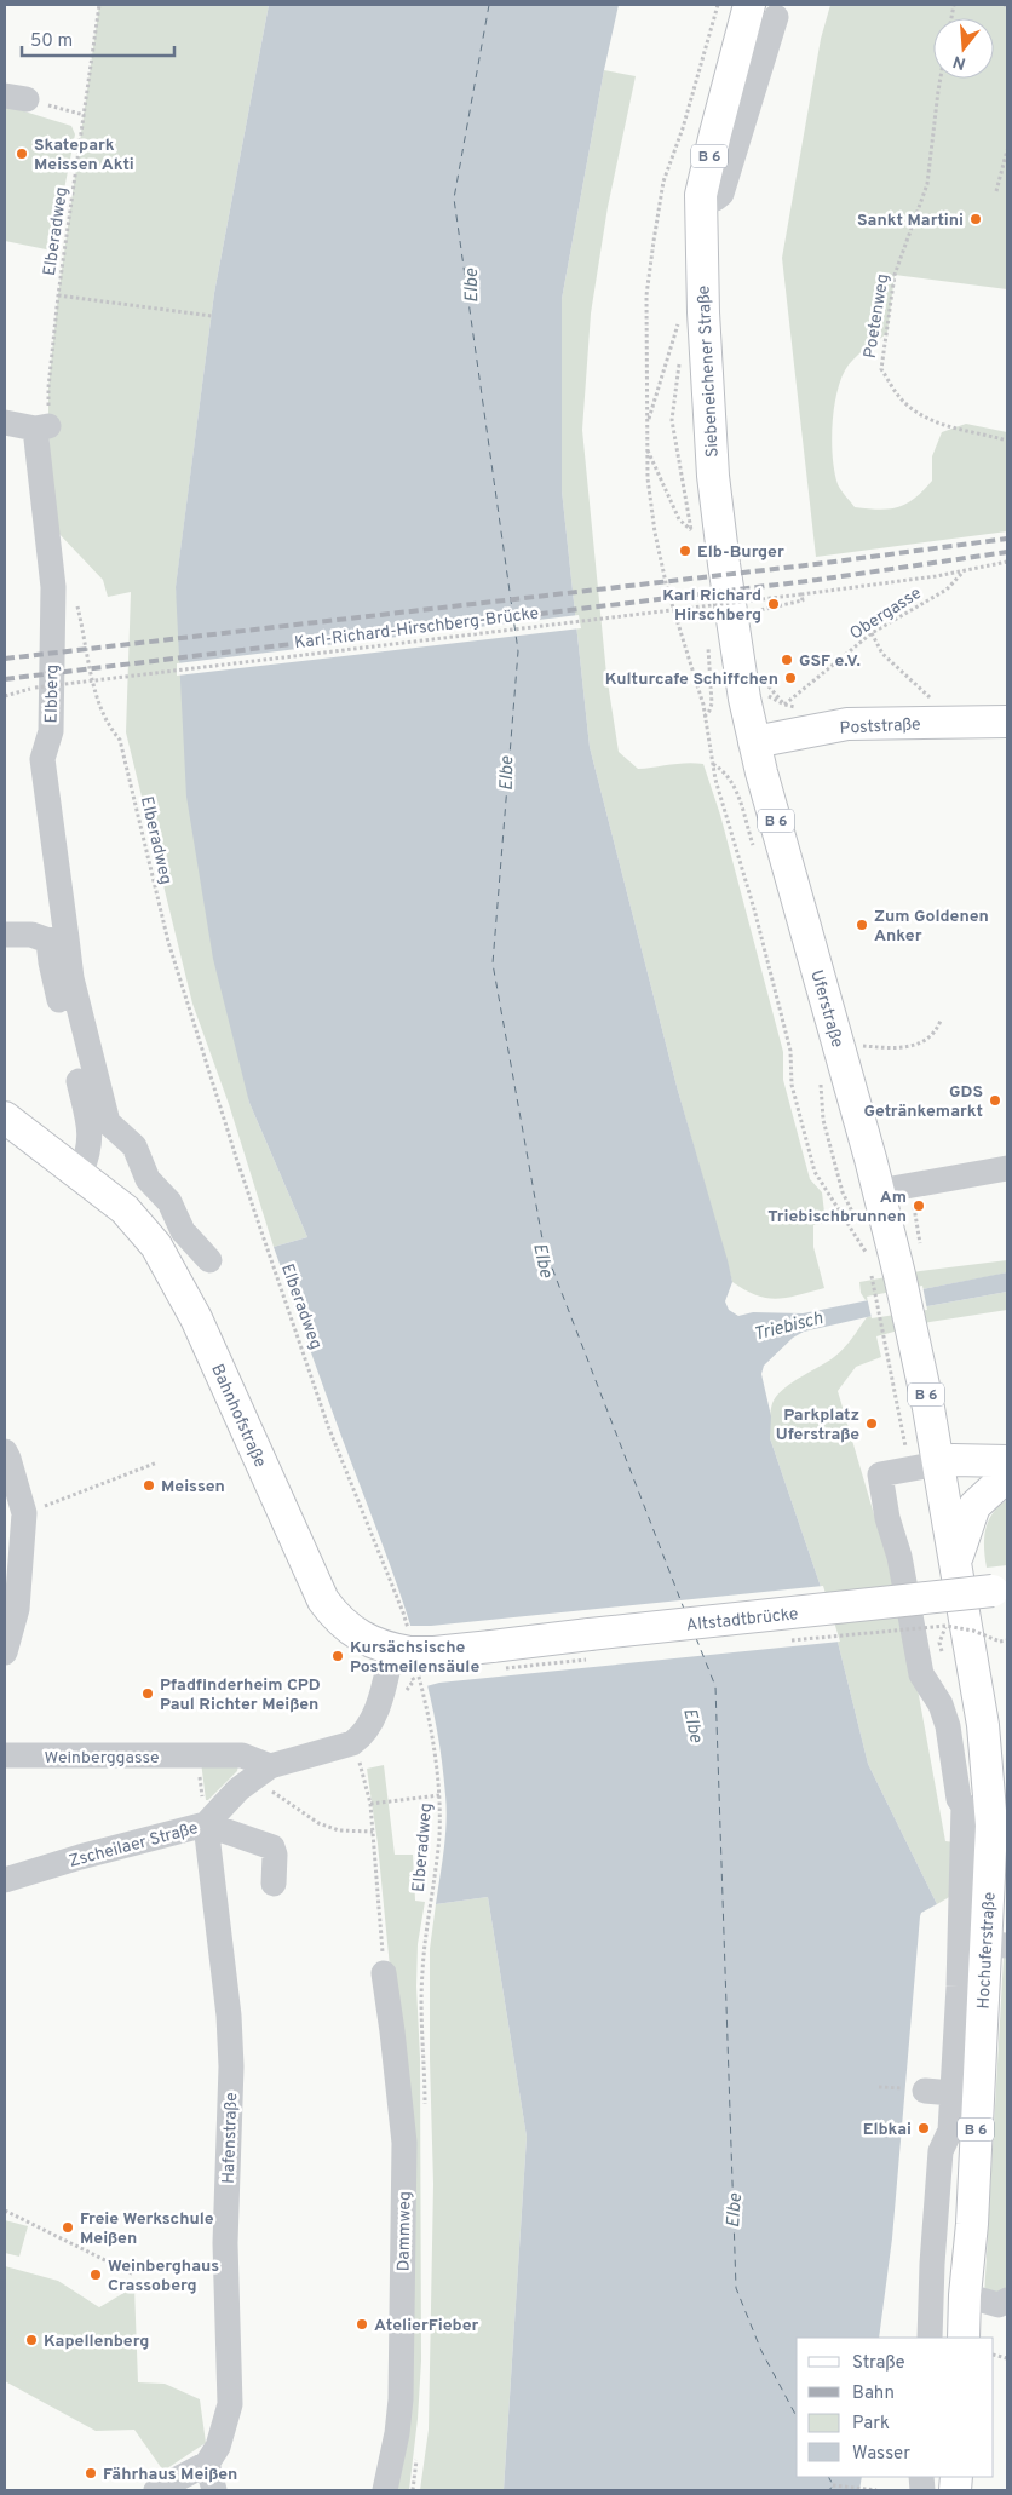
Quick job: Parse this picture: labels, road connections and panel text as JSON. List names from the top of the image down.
{
  "streets": {
    "main road": [
      "B 6",
      "Siebeneichener Straße",
      "Poststraße",
      "Uferstraße",
      "Bahnhofstraße",
      "Altstadtbrücke",
      "Hochuferstraße"
    ],
    "street": [
      "Elbberg",
      "Weinberggasse",
      "Zscheilaer Straße",
      "Hafenstraße",
      "Dammweg"
    ],
    "path": [
      "Elberadweg",
      "Poetenweg",
      "Obergasse",
      "Karl-Richard-Hirschberg-Brücke"
    ]
  },
  "crossings": [
    ["B 6", "Uferstraße"],
    ["B 6", "Hochuferstraße"],
    ["Elberadweg", "Elbberg"],
    ["Elberadweg", "Bahnhofstraße"],
    ["Siebeneichener Straße", "Poststraße"],
    ["Siebeneichener Straße", "Uferstraße"],
    ["Obergasse", "Karl-Richard-Hirschberg-Brücke"],
    ["Elbberg", "Bahnhofstraße"],
    ["Poststraße", "Uferstraße"],
    ["Bahnhofstraße", "Altstadtbrücke"],
    ["Weinberggasse", "Zscheilaer Straße"],
    ["Zscheilaer Straße", "Hafenstraße"]
  ],
  "water": ["Elbe", "Triebisch"],
  "places": [
    "Skatepark Meissen Akti",
    "Sankt Martini",
    "Elb-Burger",
    "Karl Richard Hirschberg",
    "GSF e.V.",
    "Kulturcafe Schiffchen",
    "Zum Goldenen Anker",
    "GDS Getränkemarkt",
    "Am Triebischbrunnen",
    "Parkplatz Uferstraße",
    "Meissen",
    "Kursächsische Postmeilensäule",
    "Pfadfinderheim CPD Paul Richter Meißen",
    "Elbkai",
    "Freie Werkschule Meißen",
    "Weinberghaus Crassoberg",
    "AtelierFieber",
    "Kapellenberg",
    "Fährhaus Meißen"
  ],
  "legend": [
    "Straße",
    "Bahn",
    "Park",
    "Wasser"
  ],
  "scale_bar": "50 m",
  "north": "bottom"
}
